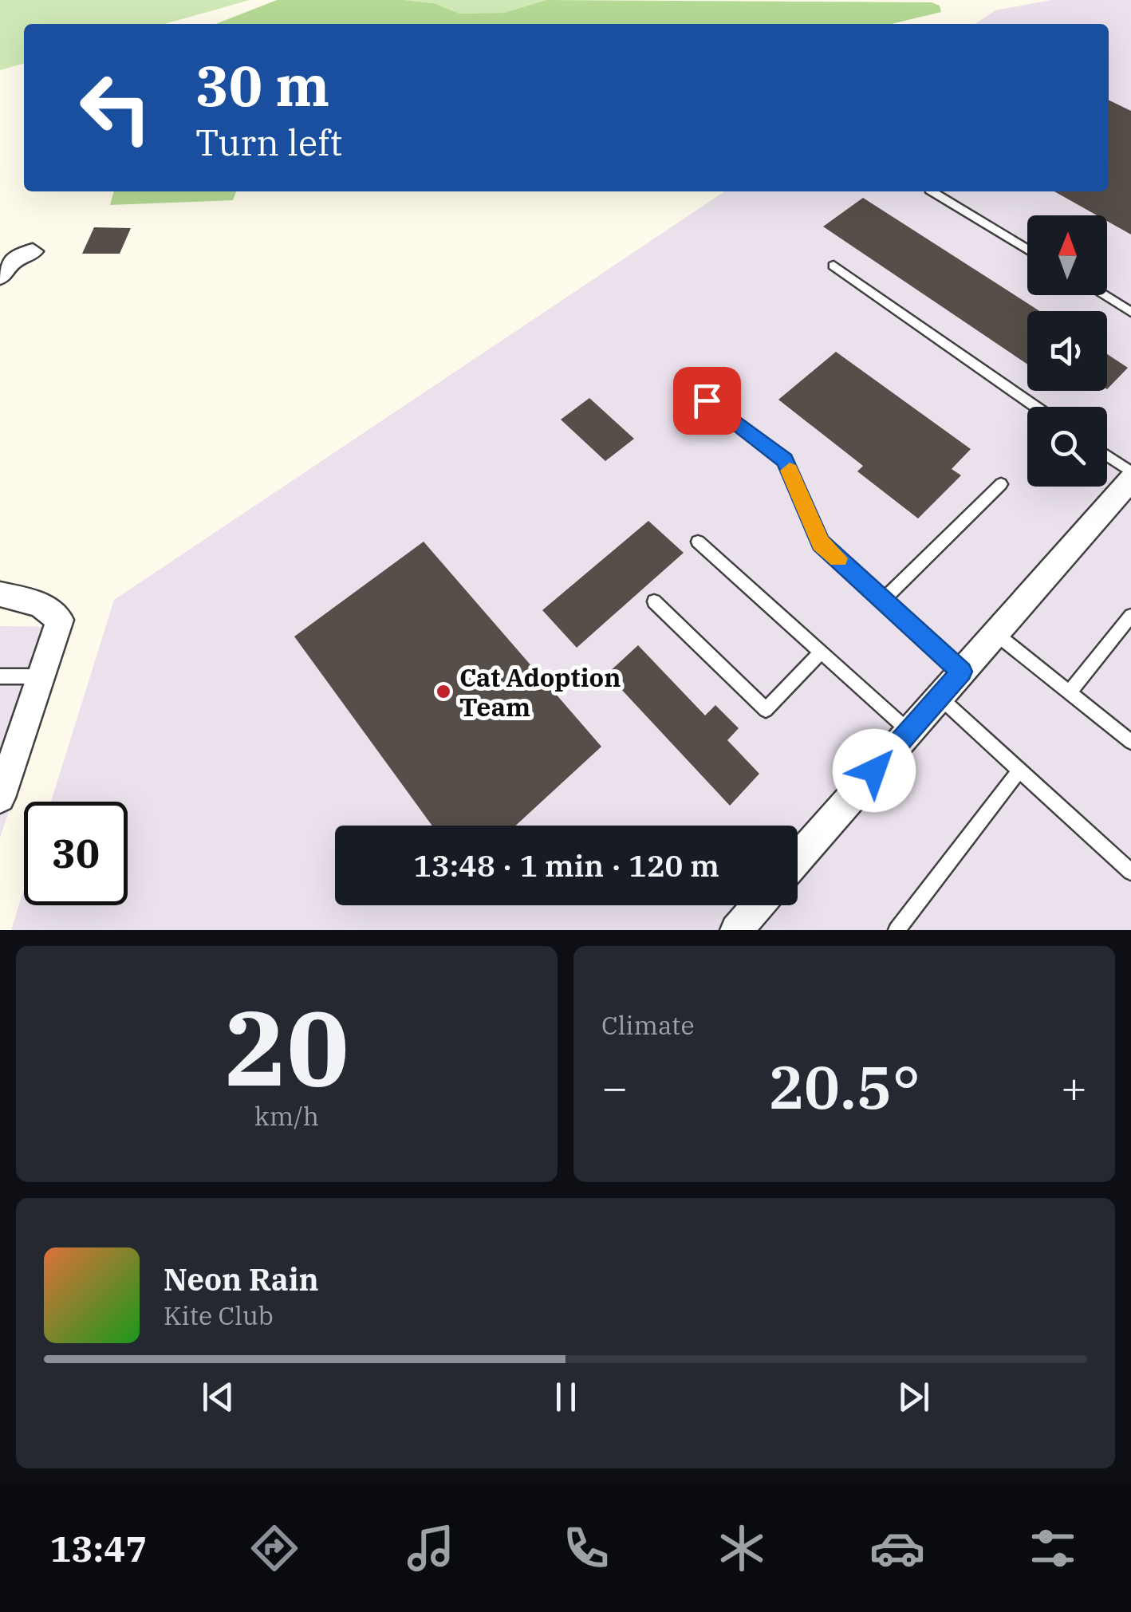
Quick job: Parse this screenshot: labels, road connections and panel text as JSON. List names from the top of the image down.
{
  "places": ["Cat Adoption Team"],
  "north": "top",
  "page": {
    "turn": ["30 m", "Turn left"],
    "limit": "30",
    "trip": "13:48 · 1 min · 120 m",
    "tile": [
      ["20", "km/h"],
      "Climate"
    ],
    "heat": ["−", "20.5°", "+"],
    "song": ["Neon Rain", "Kite Club"],
    "tabs": "13:47"
  }
}
